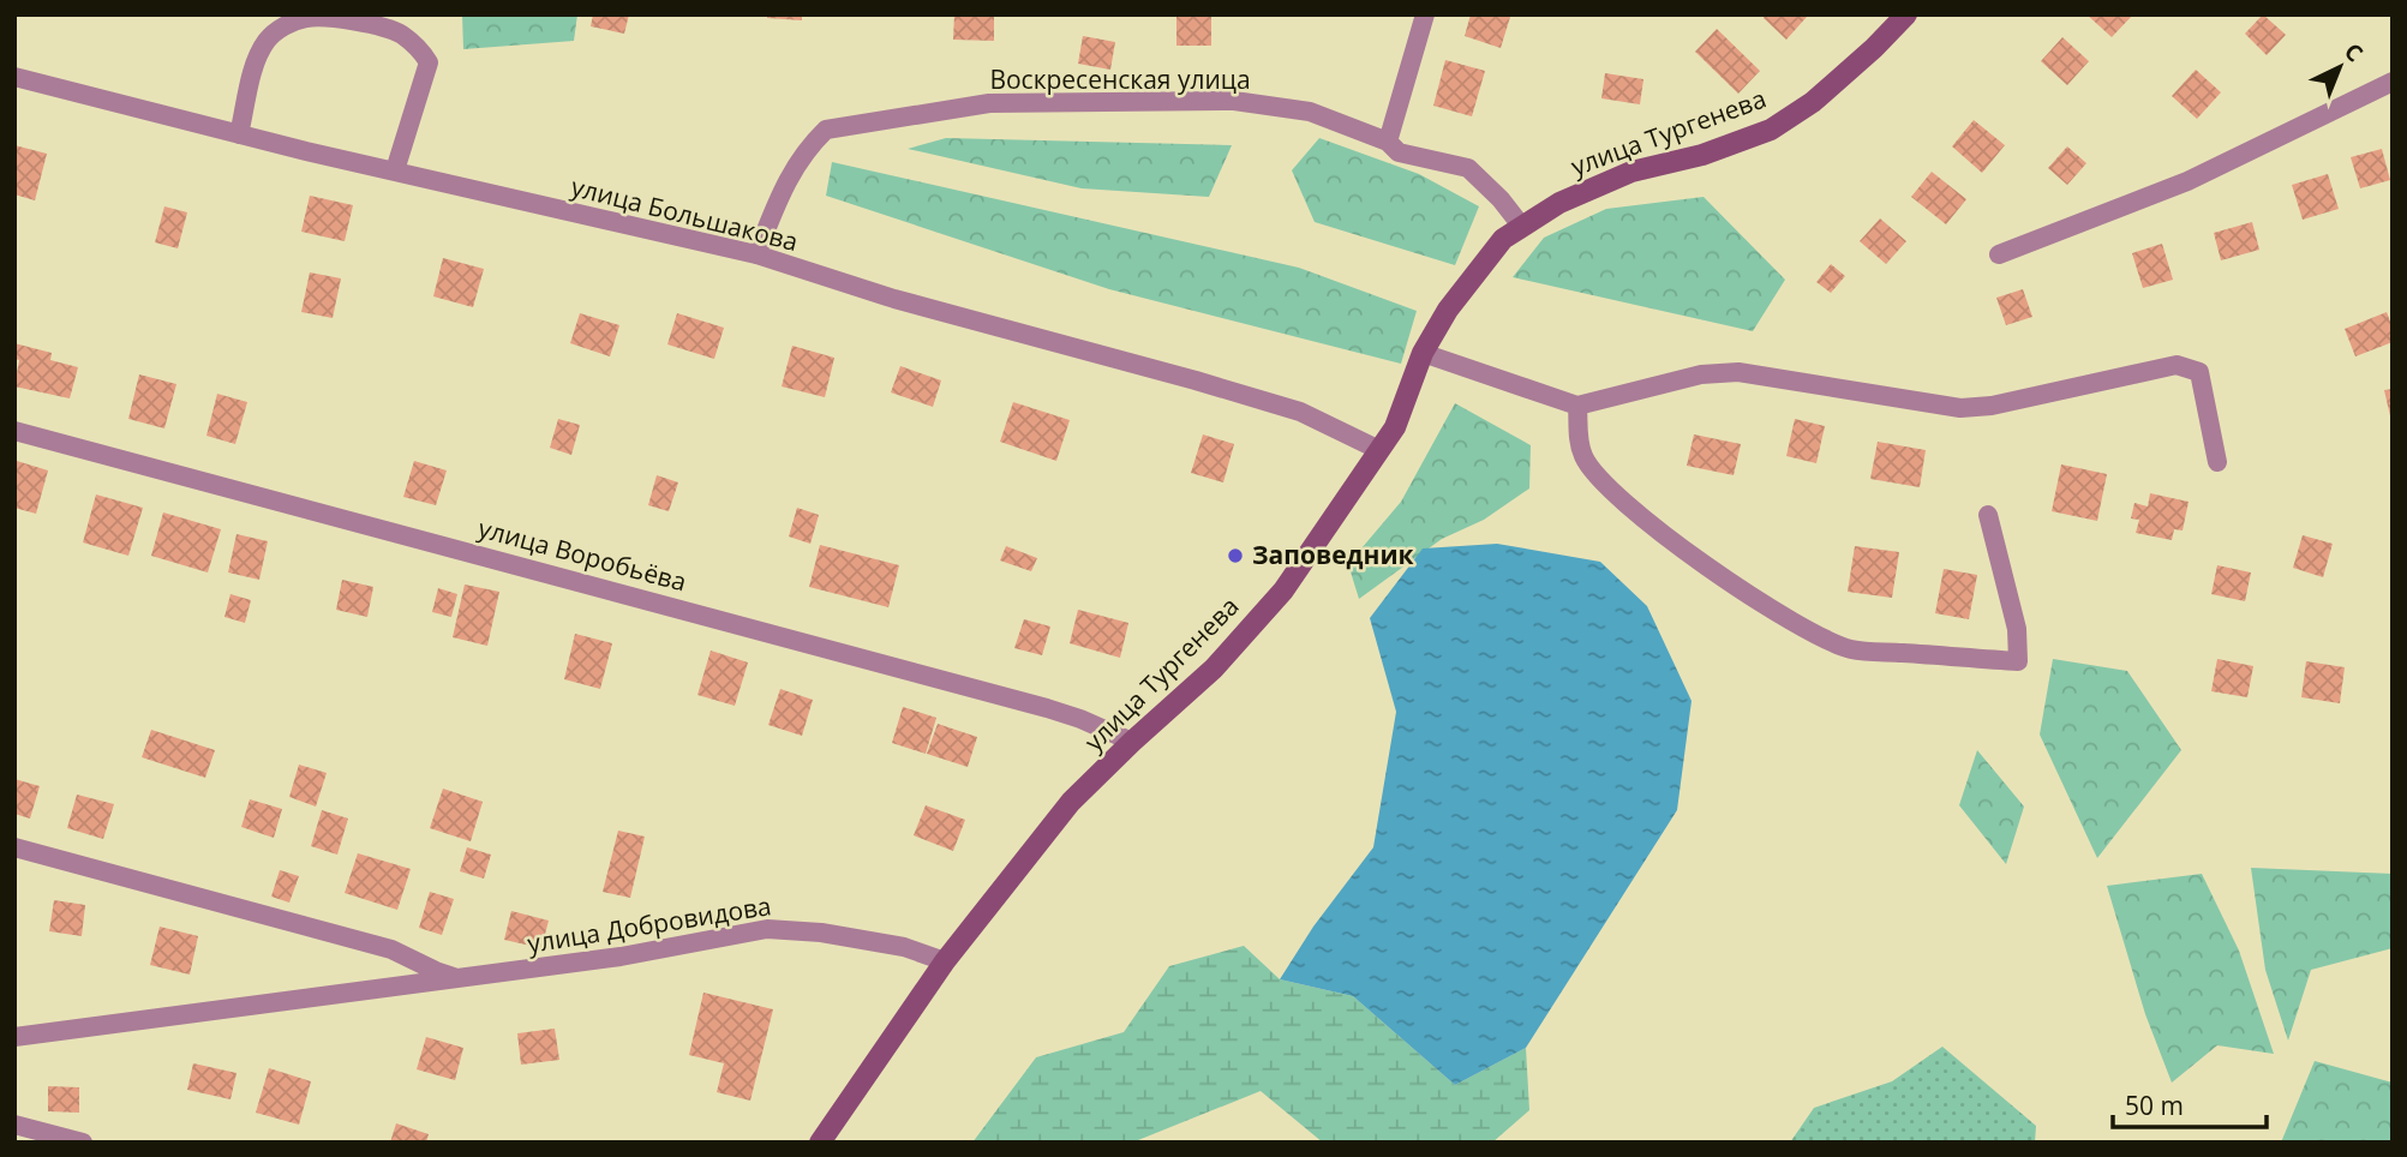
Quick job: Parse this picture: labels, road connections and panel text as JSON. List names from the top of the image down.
{
  "streets": {
    "street": [
      "Воскресенская улица",
      "улица Тургенева",
      "улица Большакова",
      "улица Воробьёва",
      "улица Добровидова"
    ]
  },
  "crossings": [
    ["Воскресенская улица", "улица Тургенева"],
    ["Воскресенская улица", "улица Большакова"],
    ["улица Тургенева", "улица Большакова"],
    ["улица Тургенева", "улица Воробьёва"],
    ["улица Тургенева", "улица Добровидова"]
  ],
  "places": ["Заповедник"],
  "scale_bar": "50 m",
  "north": "top right"
}
